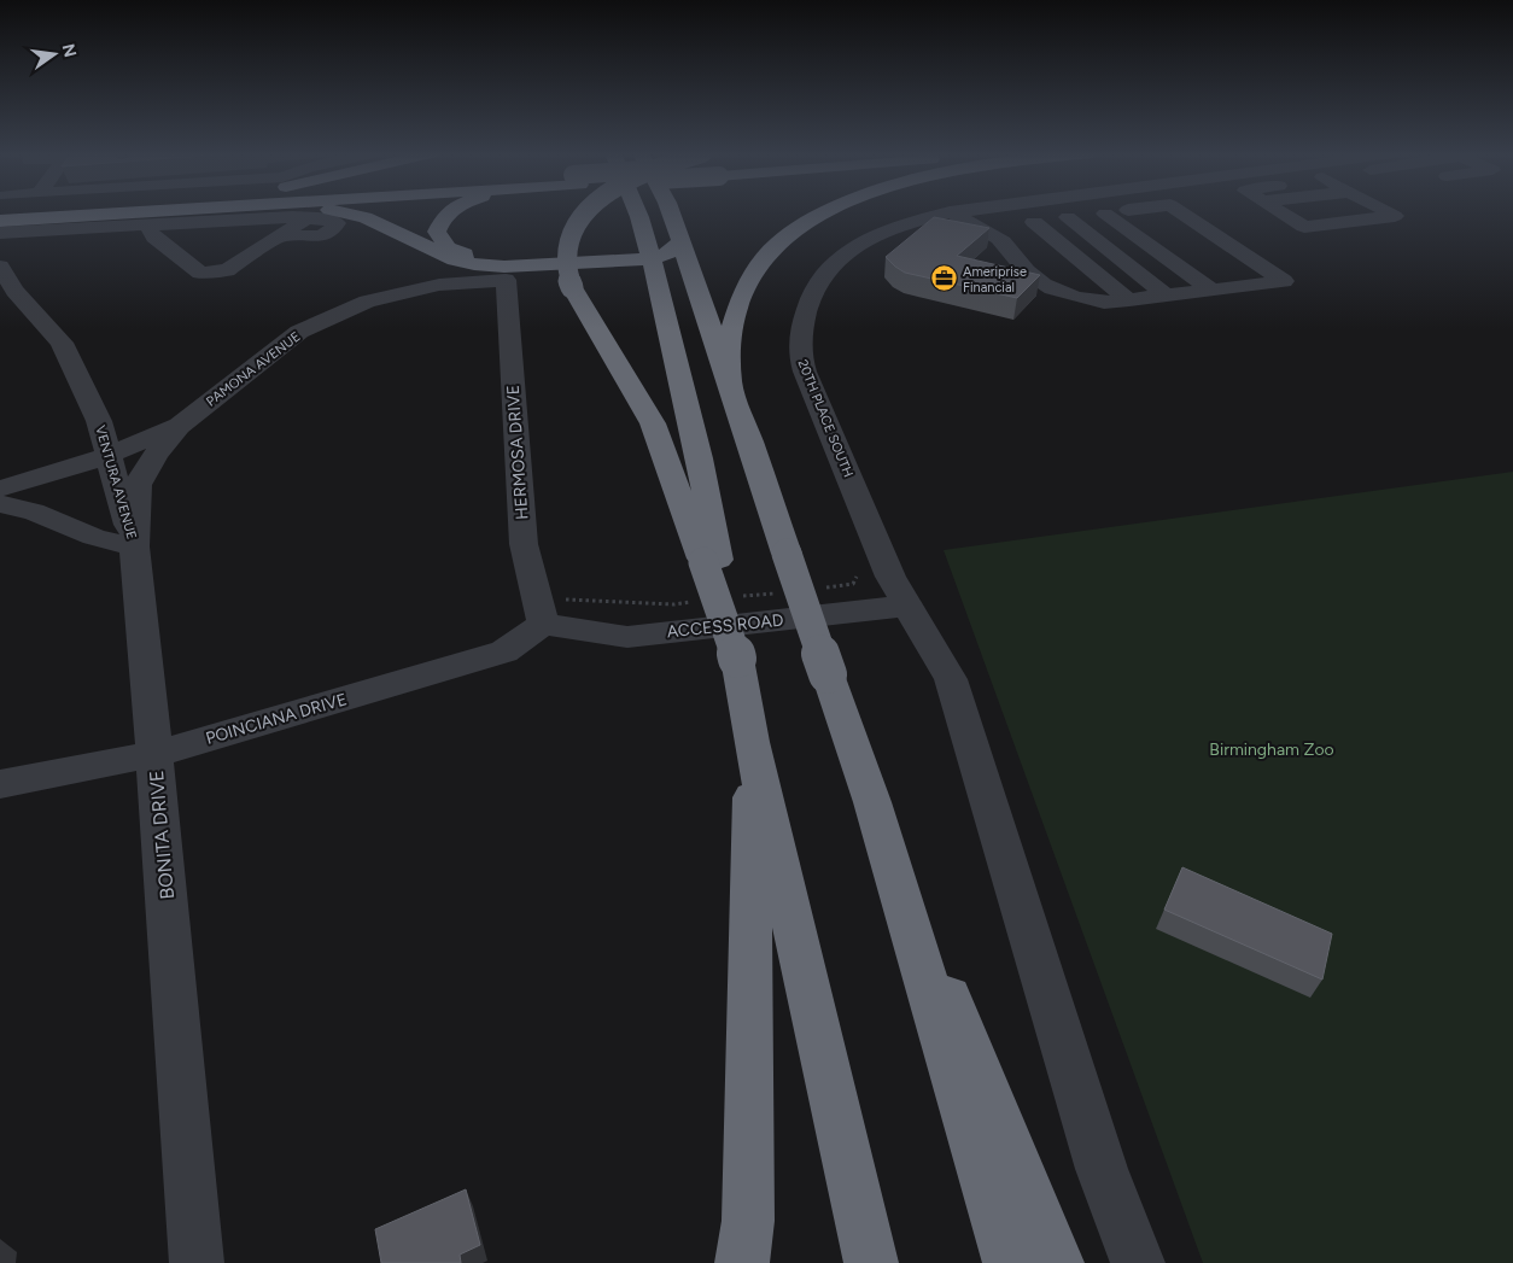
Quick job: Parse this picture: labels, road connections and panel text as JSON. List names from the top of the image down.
{
  "streets": {
    "street": [
      "PAMONA AVENUE",
      "20TH PLACE SOUTH",
      "HERMOSA DRIVE",
      "VENTURA AVENUE",
      "ACCESS ROAD",
      "POINCIANA DRIVE",
      "BONITA DRIVE"
    ]
  },
  "crossings": [
    ["PAMONA AVENUE", "HERMOSA DRIVE"],
    ["PAMONA AVENUE", "VENTURA AVENUE"],
    ["PAMONA AVENUE", "BONITA DRIVE"],
    ["20TH PLACE SOUTH", "ACCESS ROAD"],
    ["HERMOSA DRIVE", "ACCESS ROAD"],
    ["HERMOSA DRIVE", "POINCIANA DRIVE"],
    ["VENTURA AVENUE", "BONITA DRIVE"],
    ["ACCESS ROAD", "POINCIANA DRIVE"],
    ["POINCIANA DRIVE", "BONITA DRIVE"]
  ],
  "parks": ["Birmingham Zoo"],
  "places": {
    "office": ["Ameriprise Financial"]
  },
  "north": "right"
}
